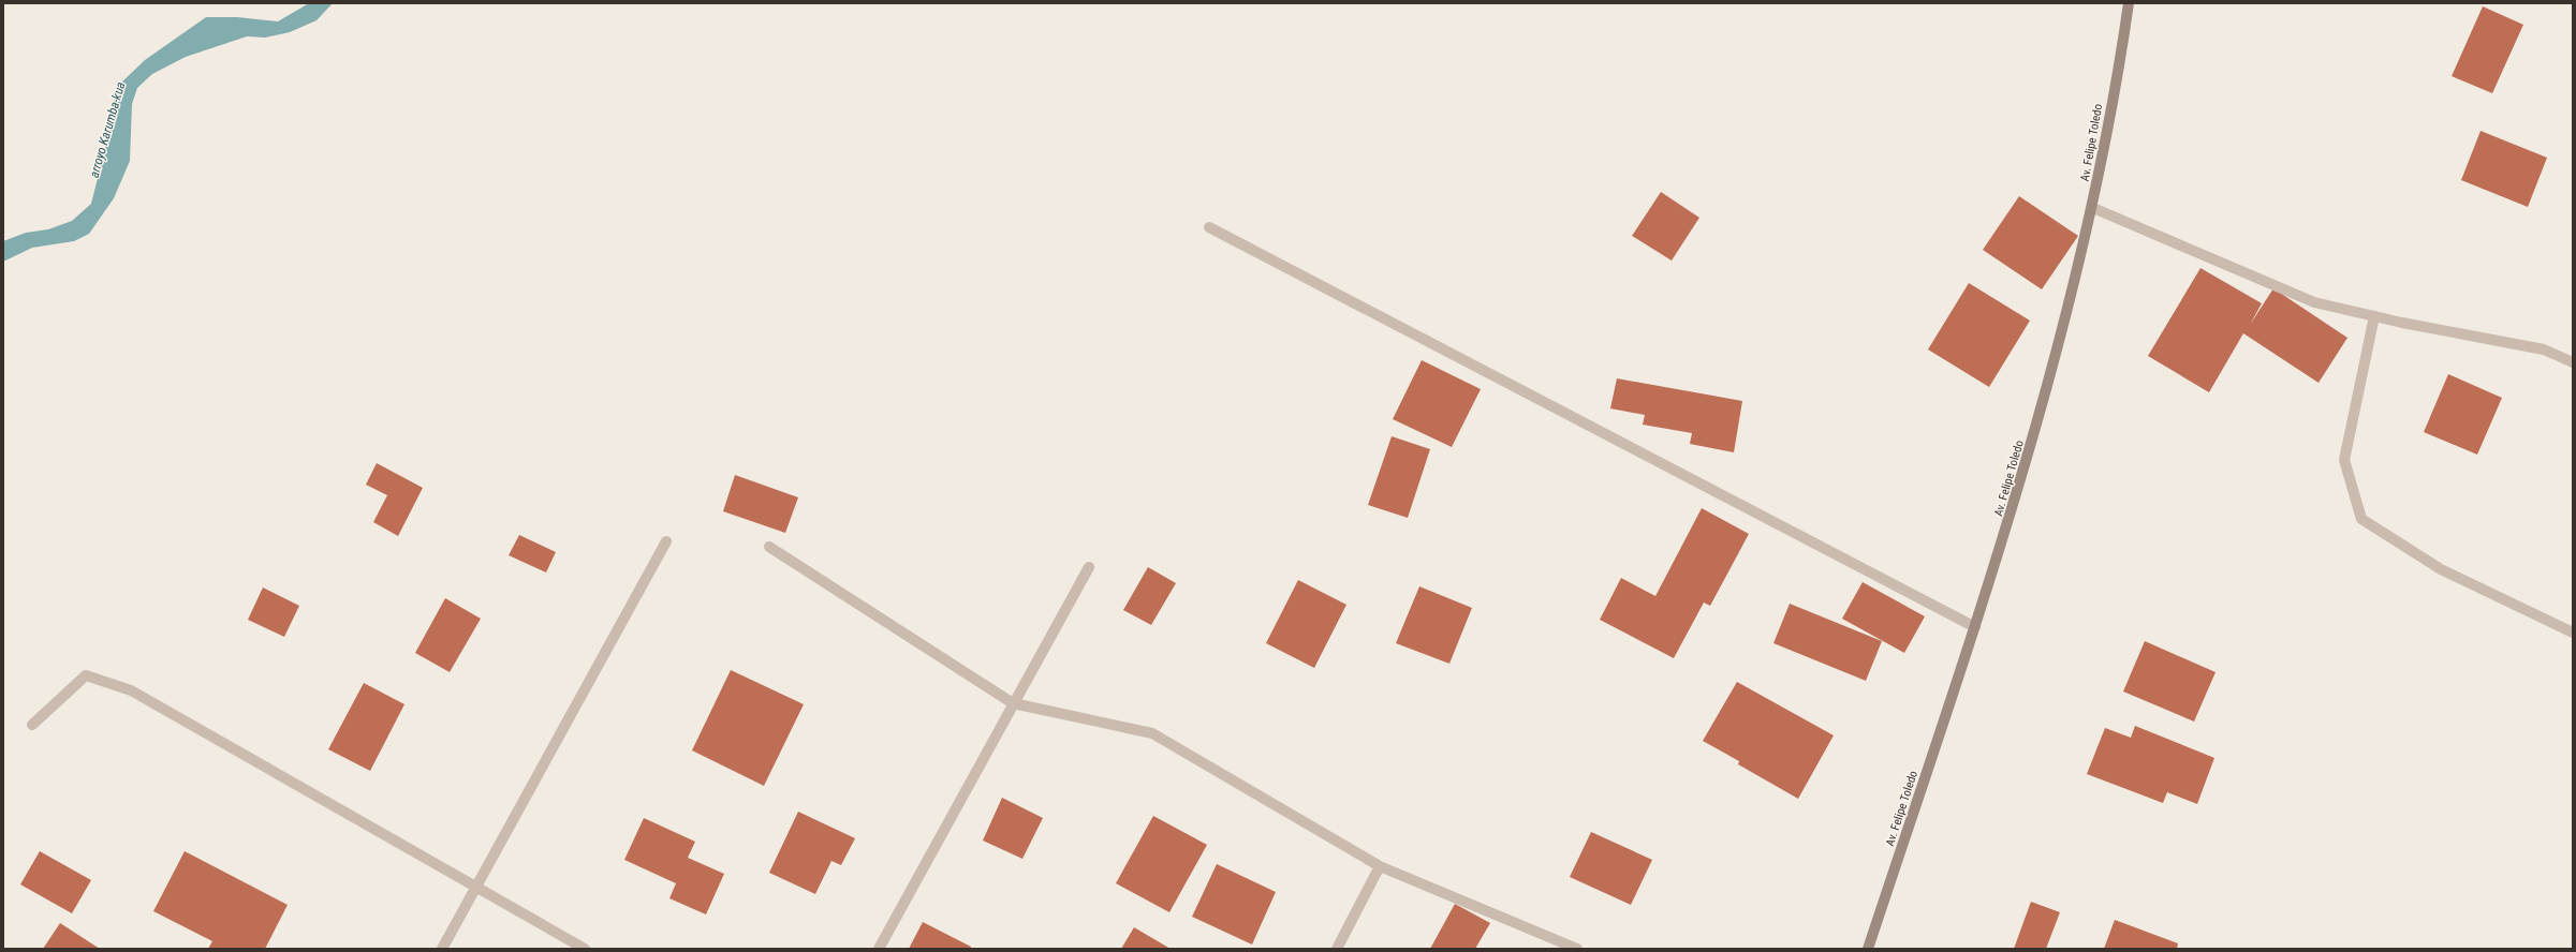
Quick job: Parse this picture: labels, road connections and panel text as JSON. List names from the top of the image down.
{
  "streets": {
    "main road": ["Av. Felipe Toledo"]
  },
  "water": ["arroyo Karumba-kua"]
}
